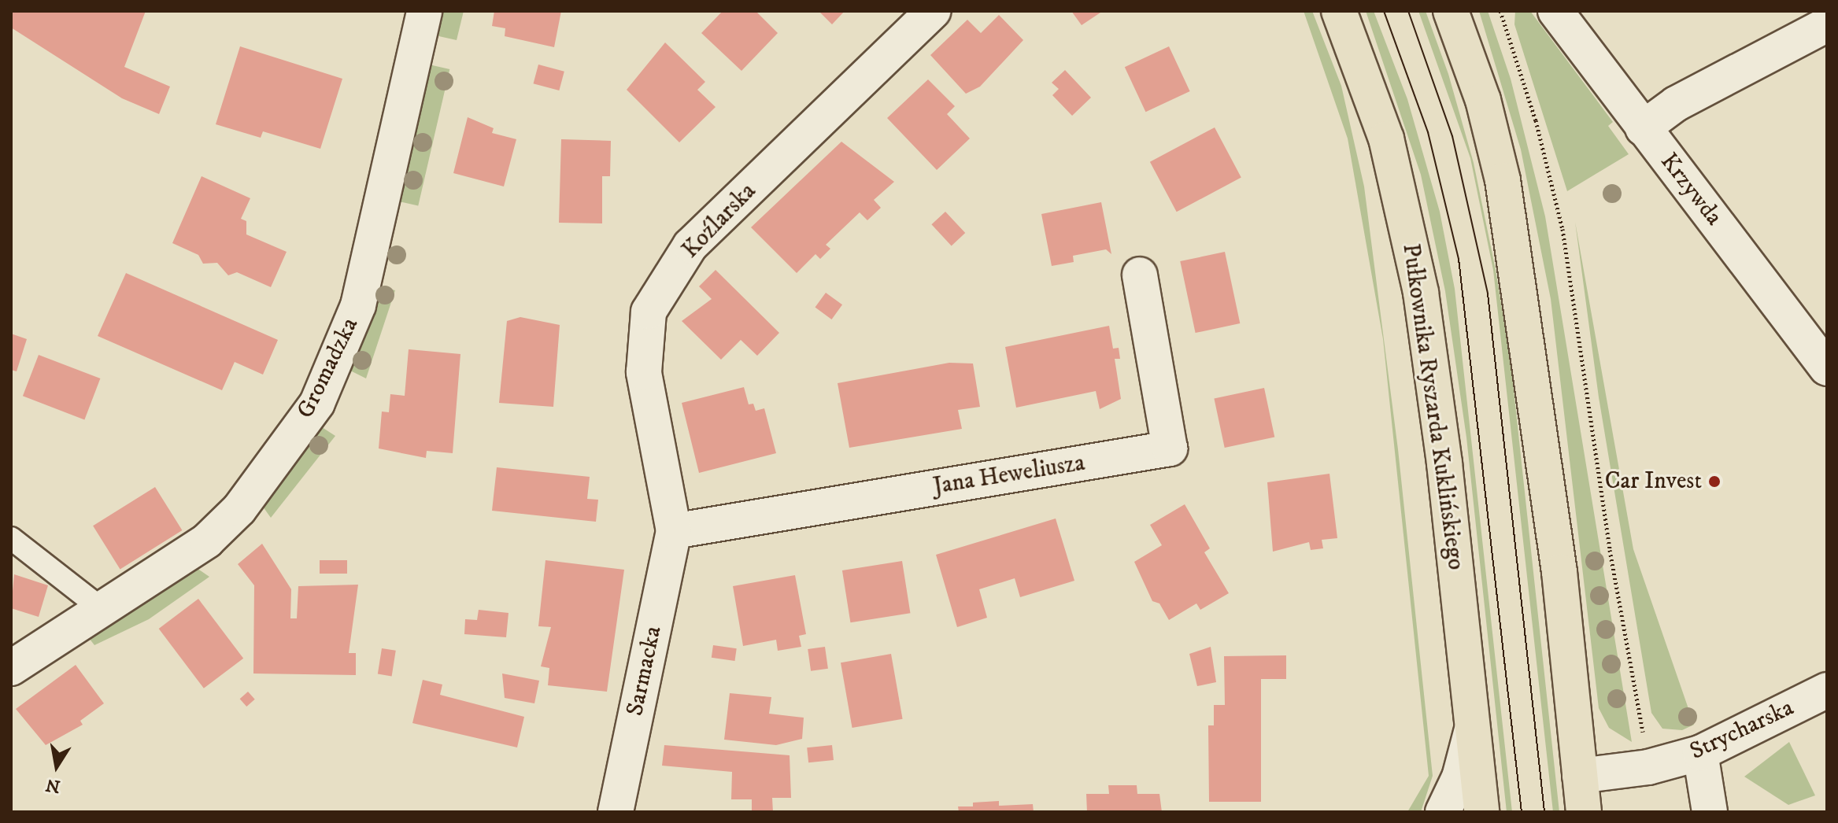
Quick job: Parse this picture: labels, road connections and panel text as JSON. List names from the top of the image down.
{
  "streets": {
    "main road": ["Pułkownika Ryszarda Kuklińskiego"],
    "street": [
      "Krzywda",
      "Koźlarska",
      "Gromadzka",
      "Jana Heweliusza",
      "Sarmacka",
      "Strycharska"
    ]
  },
  "crossings": [
    ["Koźlarska", "Jana Heweliusza"],
    ["Koźlarska", "Sarmacka"],
    ["Jana Heweliusza", "Sarmacka"]
  ],
  "places": ["Car Invest"],
  "north": "bottom"
}
